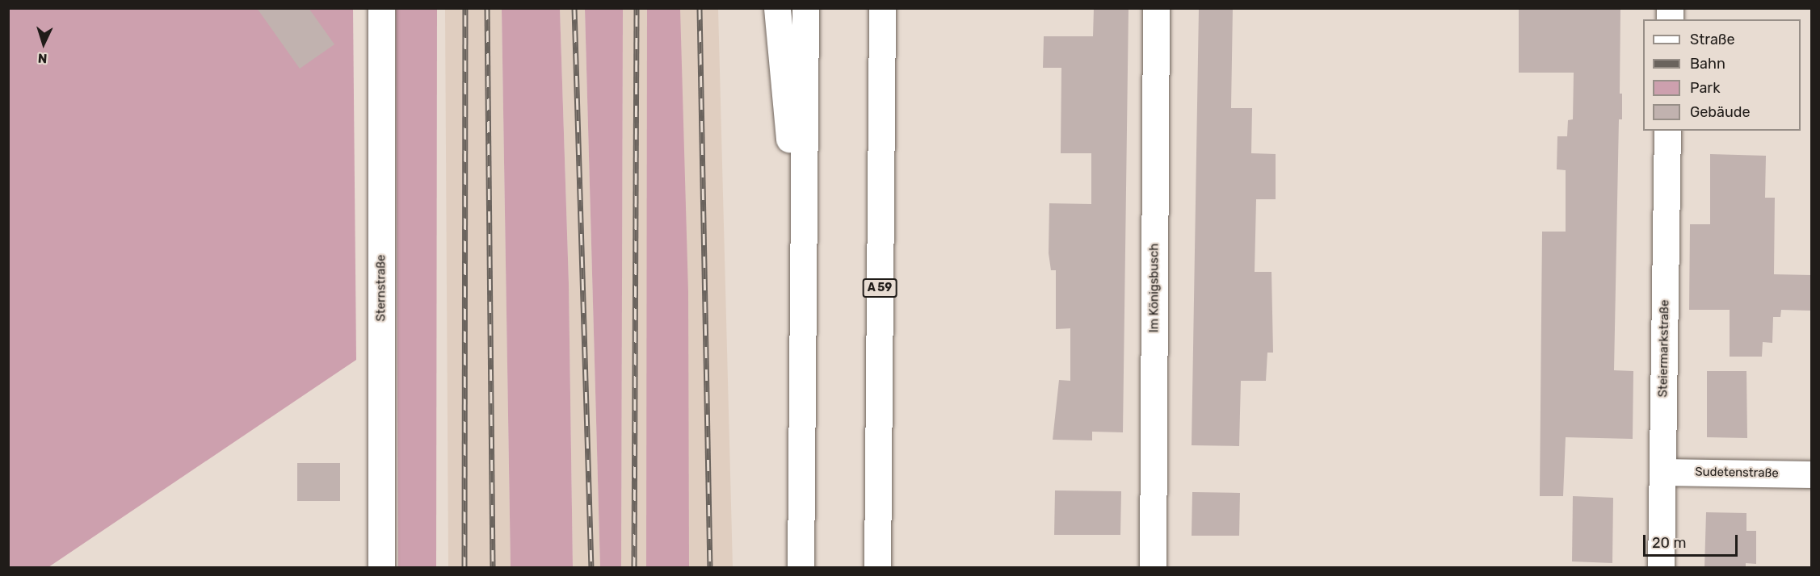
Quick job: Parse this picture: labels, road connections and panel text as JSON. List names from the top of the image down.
{
  "streets": {
    "main road": [
      "Sternstraße",
      "A 59",
      "Im Königsbusch",
      "Steiermarkstraße",
      "Sudetenstraße"
    ]
  },
  "crossings": [
    ["Steiermarkstraße", "Sudetenstraße"]
  ],
  "legend": [
    "Straße",
    "Bahn",
    "Park",
    "Gebäude"
  ],
  "scale_bar": "20 m",
  "north": "bottom"
}
